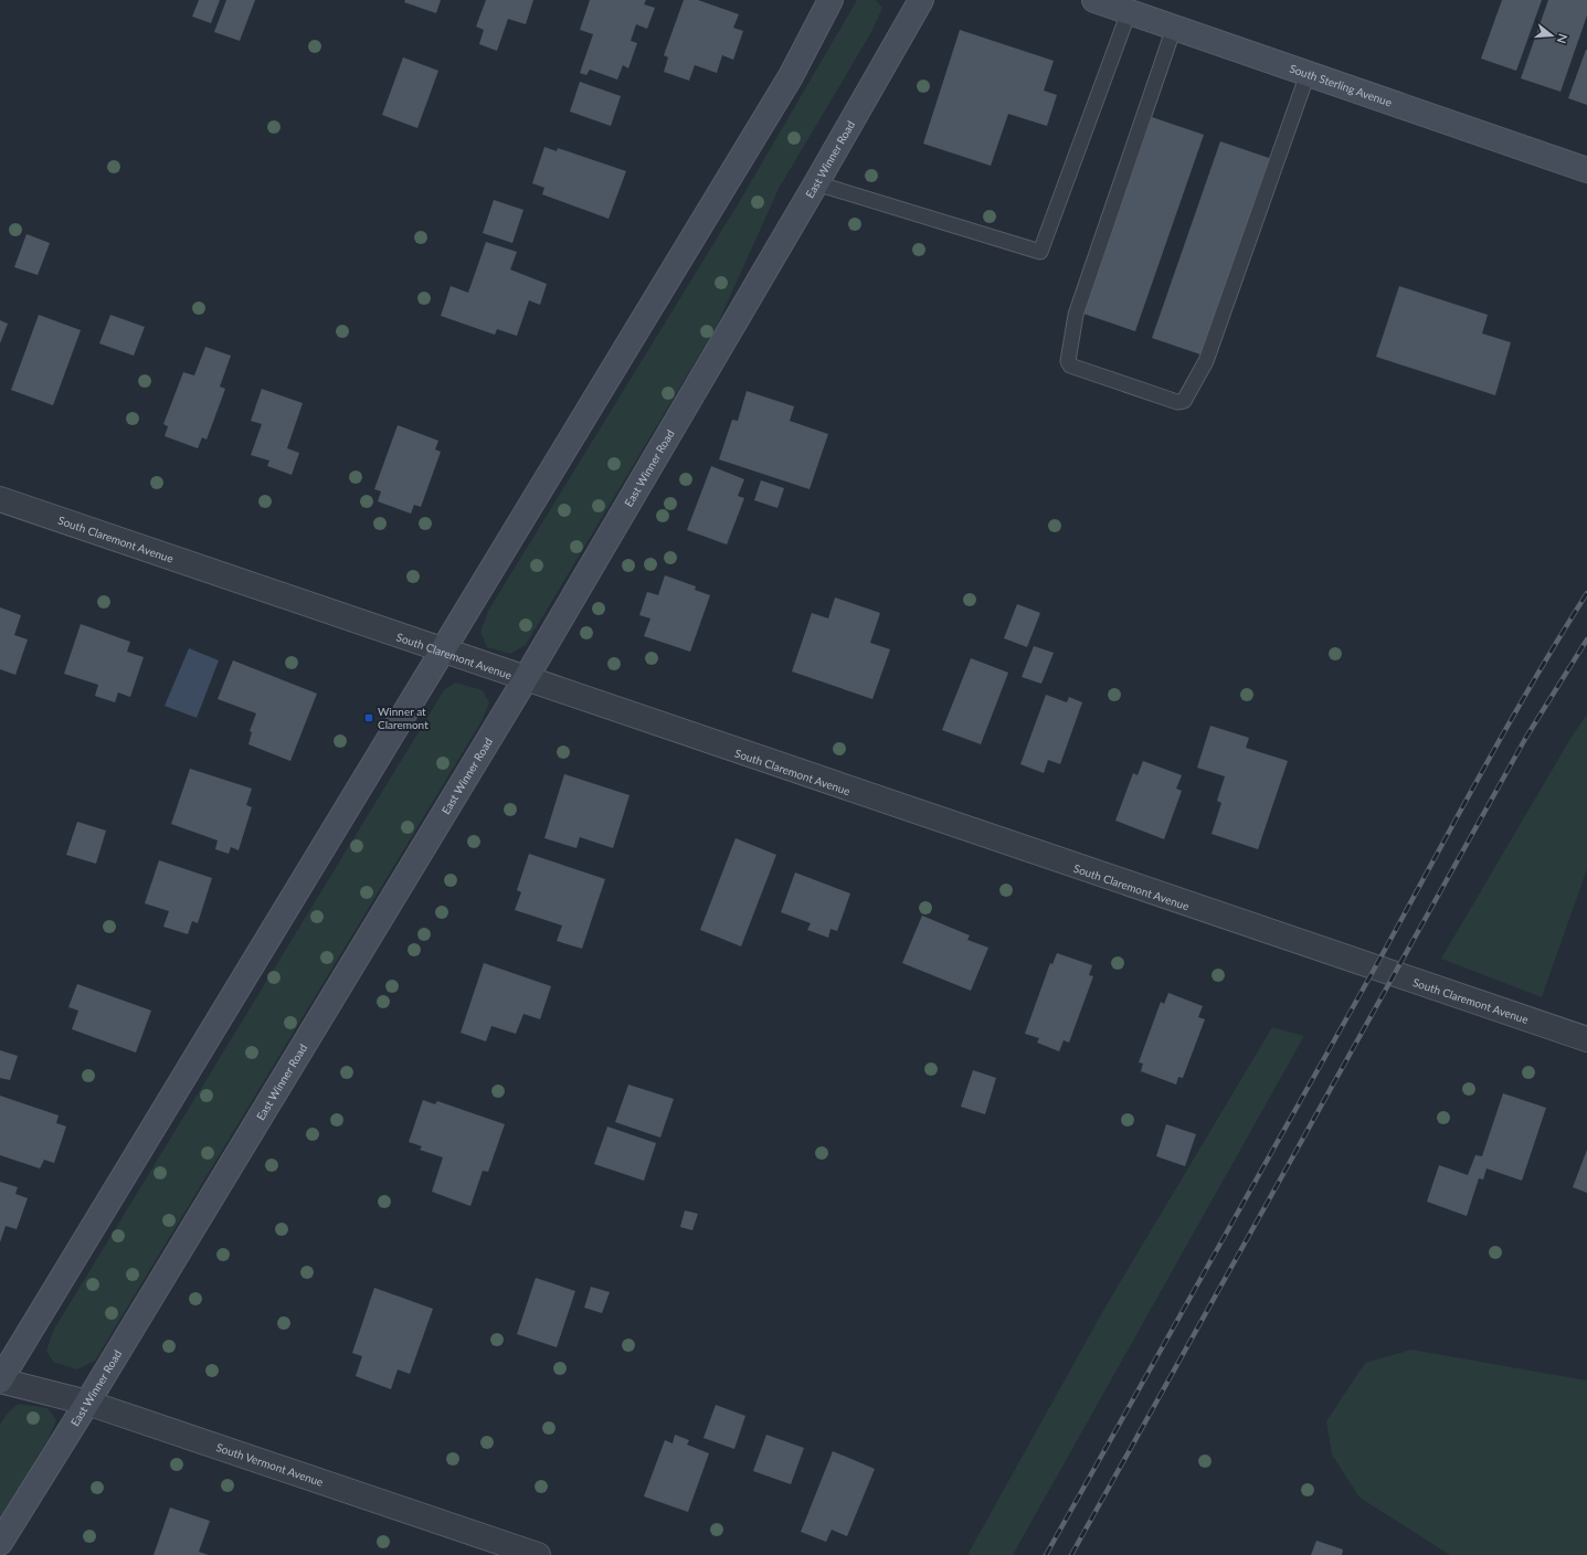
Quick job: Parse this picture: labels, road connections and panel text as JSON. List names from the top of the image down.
{
  "streets": {
    "street": [
      "South Sterling Avenue",
      "East Winner Road",
      "South Claremont Avenue",
      "South Vermont Avenue"
    ]
  },
  "crossings": [
    ["East Winner Road", "South Claremont Avenue"],
    ["East Winner Road", "South Vermont Avenue"]
  ],
  "places": {
    "transit": ["Winner at Claremont"]
  },
  "north": "right"
}
